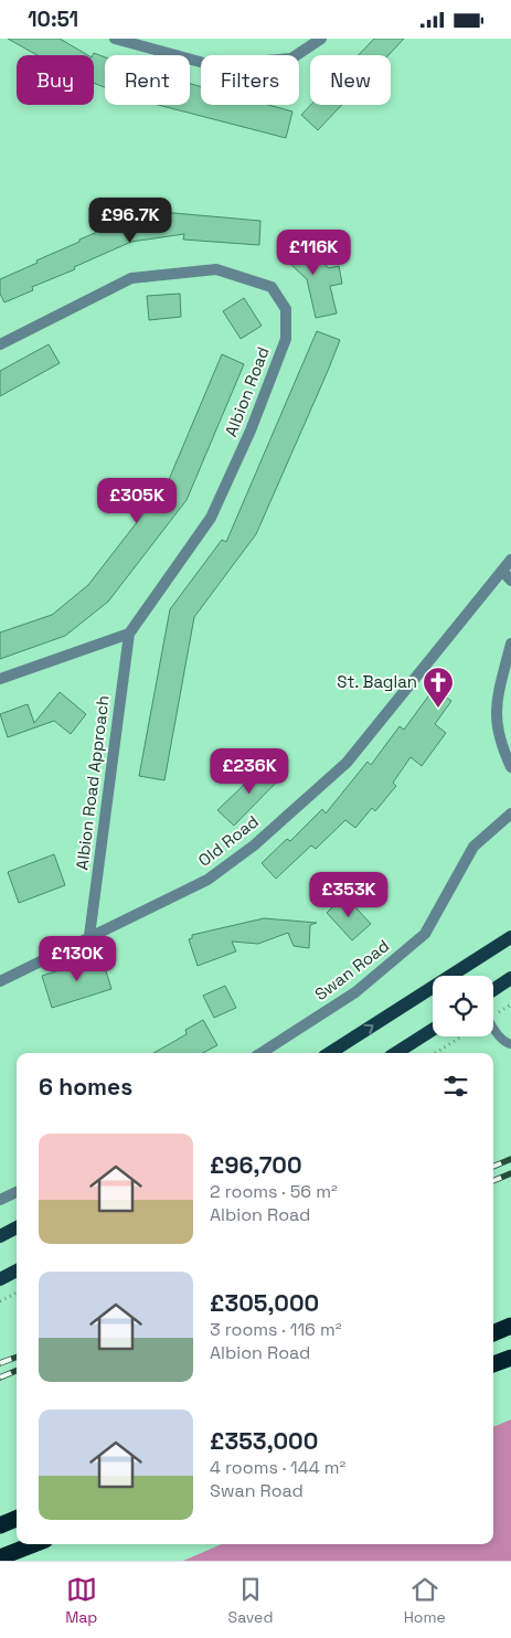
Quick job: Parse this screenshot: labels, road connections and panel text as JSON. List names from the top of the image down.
{
  "streets": {
    "street": [
      "Albion Road",
      "Albion Road Approach",
      "Old Road",
      "Swan Road"
    ]
  },
  "crossings": [
    ["Albion Road", "Albion Road Approach"],
    ["Albion Road Approach", "Old Road"]
  ],
  "places": {
    "church": ["St. Baglan"]
  },
  "page": {
    "status": "10:51",
    "chip": [
      "Buy",
      "Rent",
      "Filters",
      "New"
    ],
    "price": [
      "£96.7K",
      "£116K",
      "£305K",
      "£236K",
      "£353K",
      "£130K"
    ],
    "heading": "6 homes",
    "list": [
      {
        "name": "£96,700",
        "note": "2 rooms · 56 m² · Albion Road"
      },
      {
        "name": "£305,000",
        "note": "3 rooms · 116 m² · Albion Road"
      },
      {
        "name": "£353,000",
        "note": "4 rooms · 144 m² · Swan Road"
      }
    ],
    "tabs": ["Map", "Saved", "Home"]
  }
}
